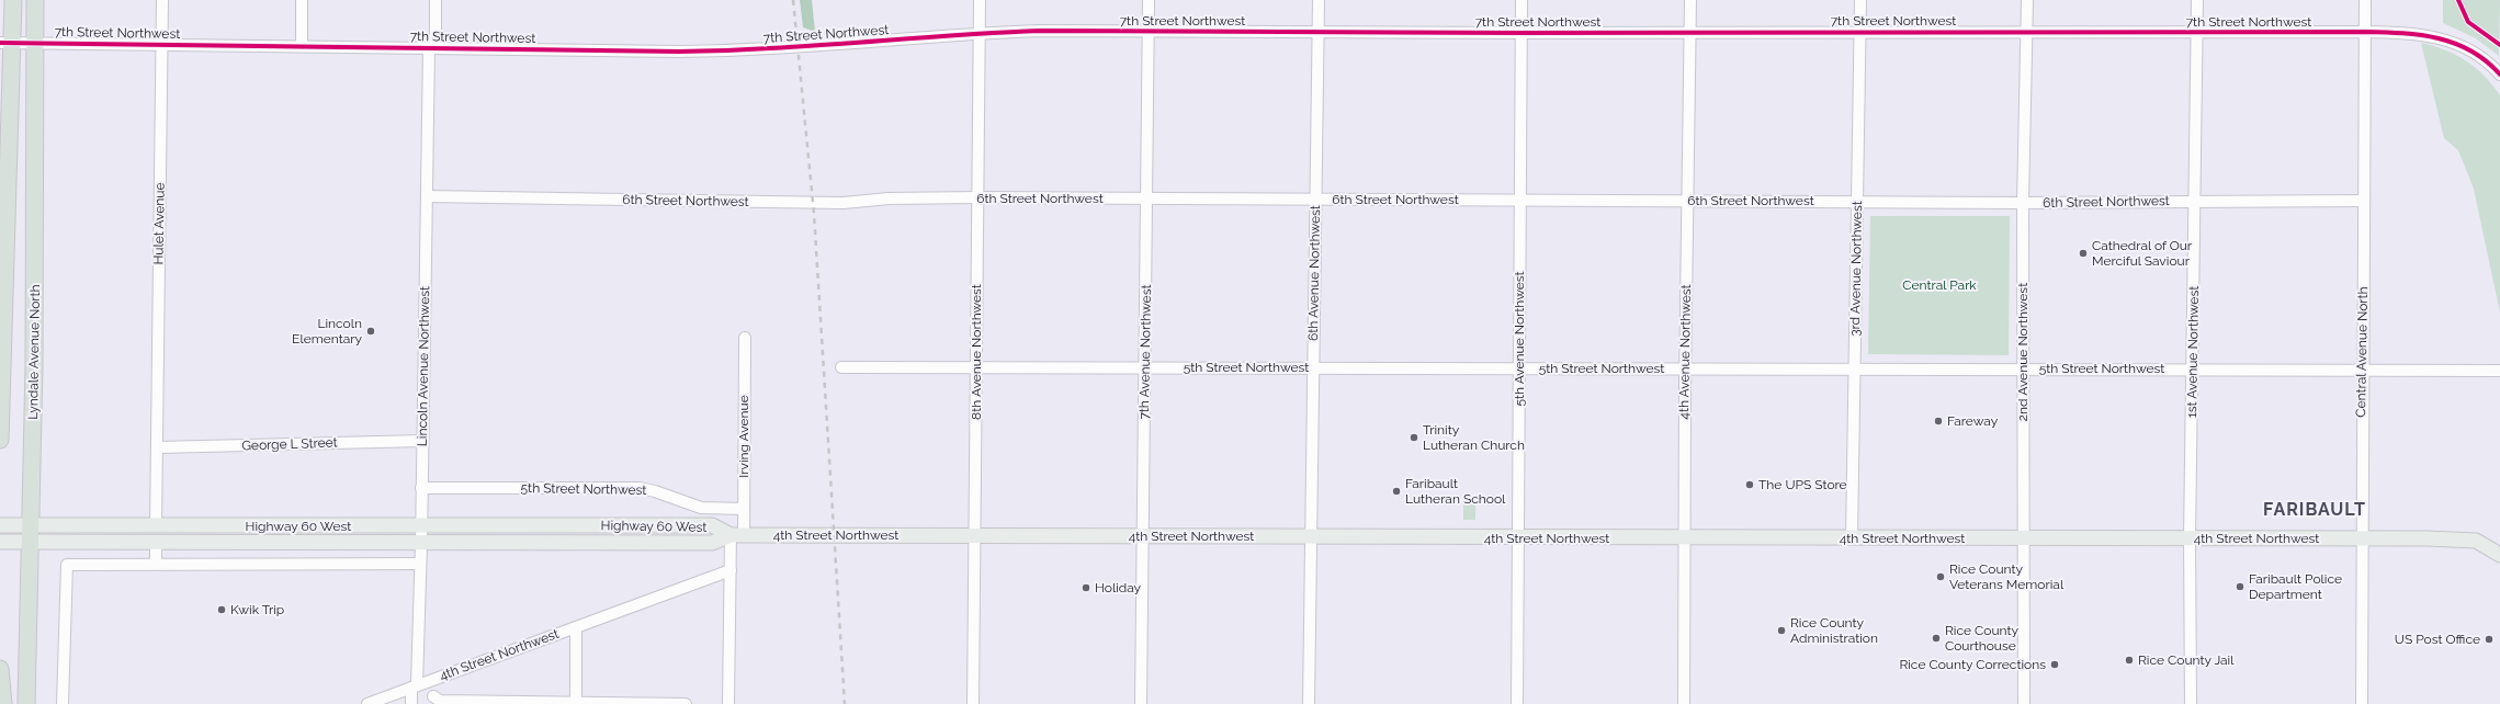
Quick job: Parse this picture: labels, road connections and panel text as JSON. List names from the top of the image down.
{
  "streets": {
    "highway": ["Lyndale Avenue North"],
    "main road": ["Highway 60 West", "4th Street Northwest"],
    "street": [
      "7th Street Northwest",
      "6th Street Northwest",
      "Hulet Avenue",
      "3rd Avenue Northwest",
      "6th Avenue Northwest",
      "5th Avenue Northwest",
      "8th Avenue Northwest",
      "7th Avenue Northwest",
      "4th Avenue Northwest",
      "2nd Avenue Northwest",
      "1st Avenue Northwest",
      "Central Avenue North",
      "Lincoln Avenue Northwest",
      "5th Street Northwest",
      "Irving Avenue",
      "George L Street"
    ]
  },
  "crossings": [
    ["7th Street Northwest", "Hulet Avenue"],
    ["7th Street Northwest", "3rd Avenue Northwest"],
    ["7th Street Northwest", "6th Avenue Northwest"],
    ["7th Street Northwest", "5th Avenue Northwest"],
    ["7th Street Northwest", "Lyndale Avenue North"],
    ["7th Street Northwest", "8th Avenue Northwest"],
    ["7th Street Northwest", "7th Avenue Northwest"],
    ["7th Street Northwest", "4th Avenue Northwest"],
    ["7th Street Northwest", "2nd Avenue Northwest"],
    ["7th Street Northwest", "1st Avenue Northwest"],
    ["7th Street Northwest", "Central Avenue North"],
    ["7th Street Northwest", "Lincoln Avenue Northwest"],
    ["6th Street Northwest", "3rd Avenue Northwest"],
    ["6th Street Northwest", "6th Avenue Northwest"],
    ["6th Street Northwest", "5th Avenue Northwest"],
    ["6th Street Northwest", "8th Avenue Northwest"],
    ["6th Street Northwest", "7th Avenue Northwest"],
    ["6th Street Northwest", "4th Avenue Northwest"],
    ["6th Street Northwest", "2nd Avenue Northwest"],
    ["6th Street Northwest", "1st Avenue Northwest"],
    ["6th Street Northwest", "Central Avenue North"],
    ["6th Street Northwest", "Lincoln Avenue Northwest"],
    ["Hulet Avenue", "George L Street"],
    ["Hulet Avenue", "Highway 60 West"],
    ["3rd Avenue Northwest", "5th Street Northwest"],
    ["3rd Avenue Northwest", "4th Street Northwest"],
    ["6th Avenue Northwest", "5th Street Northwest"],
    ["6th Avenue Northwest", "4th Street Northwest"],
    ["5th Avenue Northwest", "5th Street Northwest"],
    ["5th Avenue Northwest", "4th Street Northwest"],
    ["Lyndale Avenue North", "Highway 60 West"],
    ["8th Avenue Northwest", "5th Street Northwest"],
    ["8th Avenue Northwest", "4th Street Northwest"],
    ["7th Avenue Northwest", "5th Street Northwest"],
    ["7th Avenue Northwest", "4th Street Northwest"],
    ["4th Avenue Northwest", "5th Street Northwest"],
    ["4th Avenue Northwest", "4th Street Northwest"],
    ["2nd Avenue Northwest", "5th Street Northwest"],
    ["2nd Avenue Northwest", "4th Street Northwest"],
    ["1st Avenue Northwest", "5th Street Northwest"],
    ["1st Avenue Northwest", "4th Street Northwest"],
    ["Central Avenue North", "5th Street Northwest"],
    ["Central Avenue North", "4th Street Northwest"],
    ["Lincoln Avenue Northwest", "5th Street Northwest"],
    ["Lincoln Avenue Northwest", "George L Street"],
    ["Lincoln Avenue Northwest", "Highway 60 West"],
    ["Lincoln Avenue Northwest", "4th Street Northwest"],
    ["5th Street Northwest", "Irving Avenue"],
    ["Irving Avenue", "Highway 60 West"],
    ["Irving Avenue", "4th Street Northwest"],
    ["Highway 60 West", "4th Street Northwest"]
  ],
  "districts": ["FARIBAULT"],
  "parks": ["Central Park"],
  "places": [
    "Cathedral of Our Merciful Saviour",
    "Lincoln Elementary",
    "Fareway",
    "Trinity Lutheran Church",
    "The UPS Store",
    "Faribault Lutheran School",
    "Rice County Veterans Memorial",
    "Faribault Police Department",
    "Holiday",
    "Kwik Trip",
    "Rice County Administration",
    "Rice County Courthouse",
    "US Post Office",
    "Rice County Jail",
    "Rice County Corrections"
  ]
}
